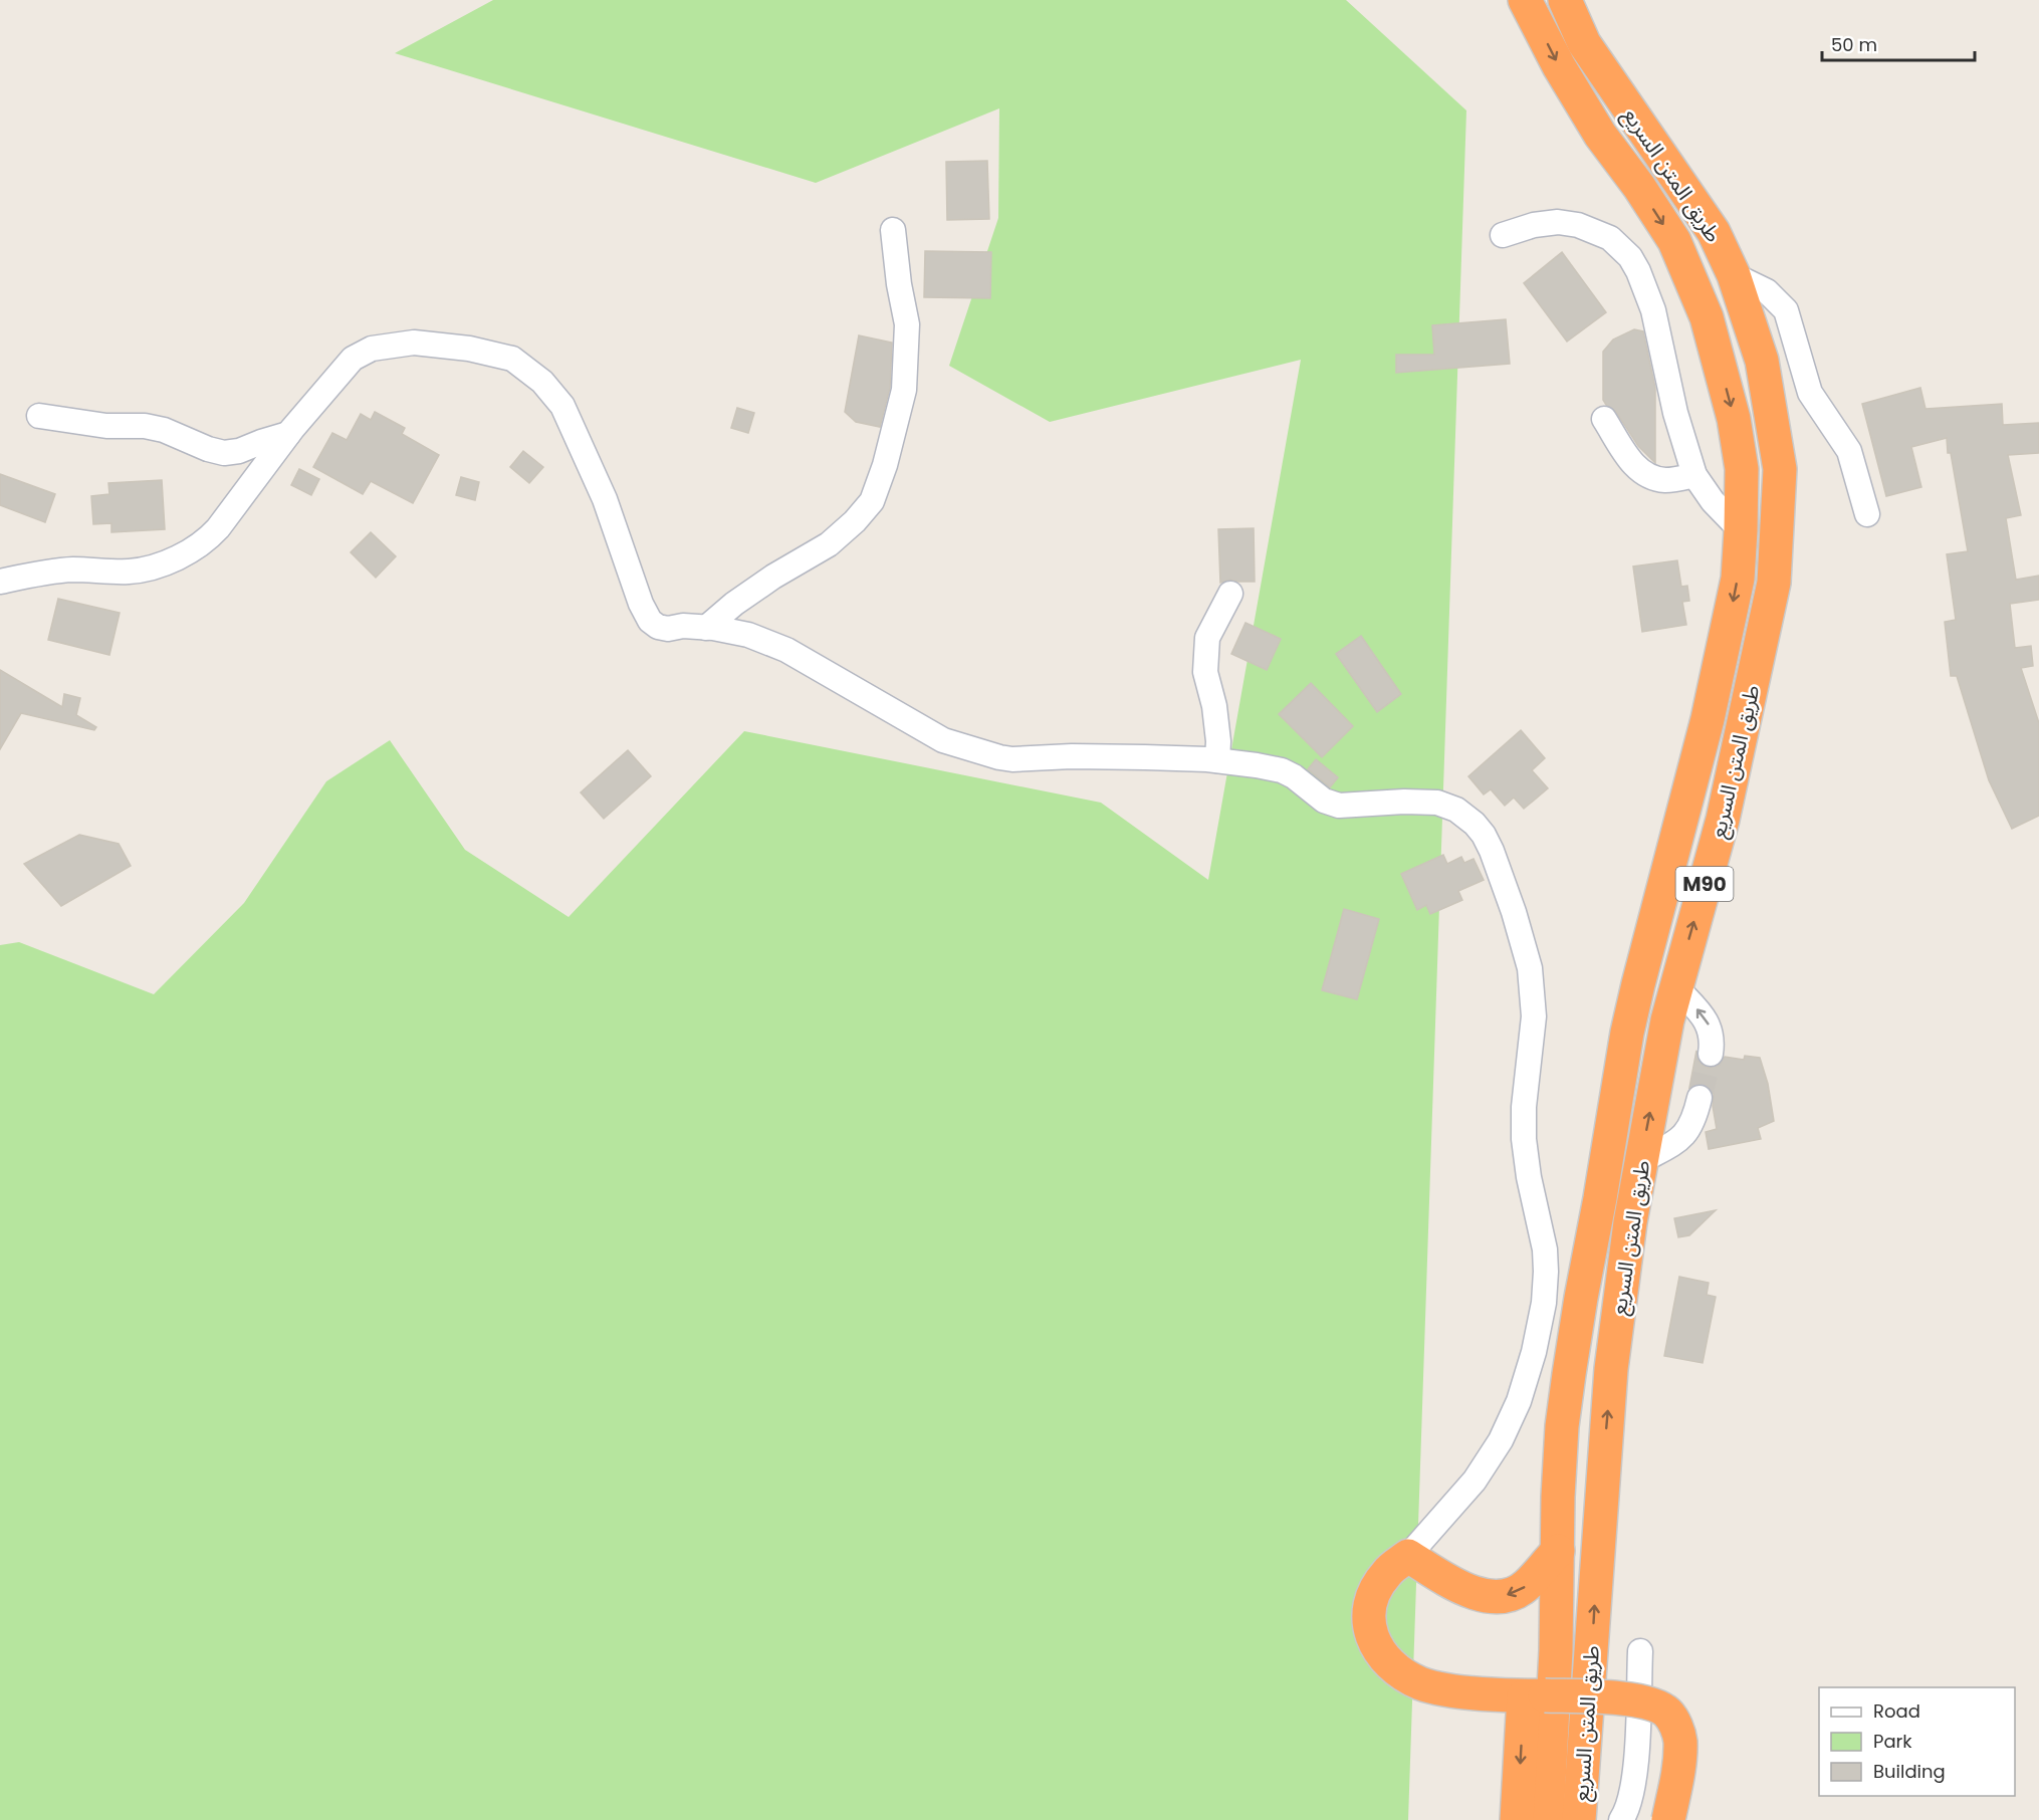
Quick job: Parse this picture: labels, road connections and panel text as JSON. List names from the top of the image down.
{
  "streets": {
    "highway": ["طريق المتن السريع", "M90"]
  },
  "legend": ["Road", "Park", "Building"],
  "scale_bar": "50 m"
}
